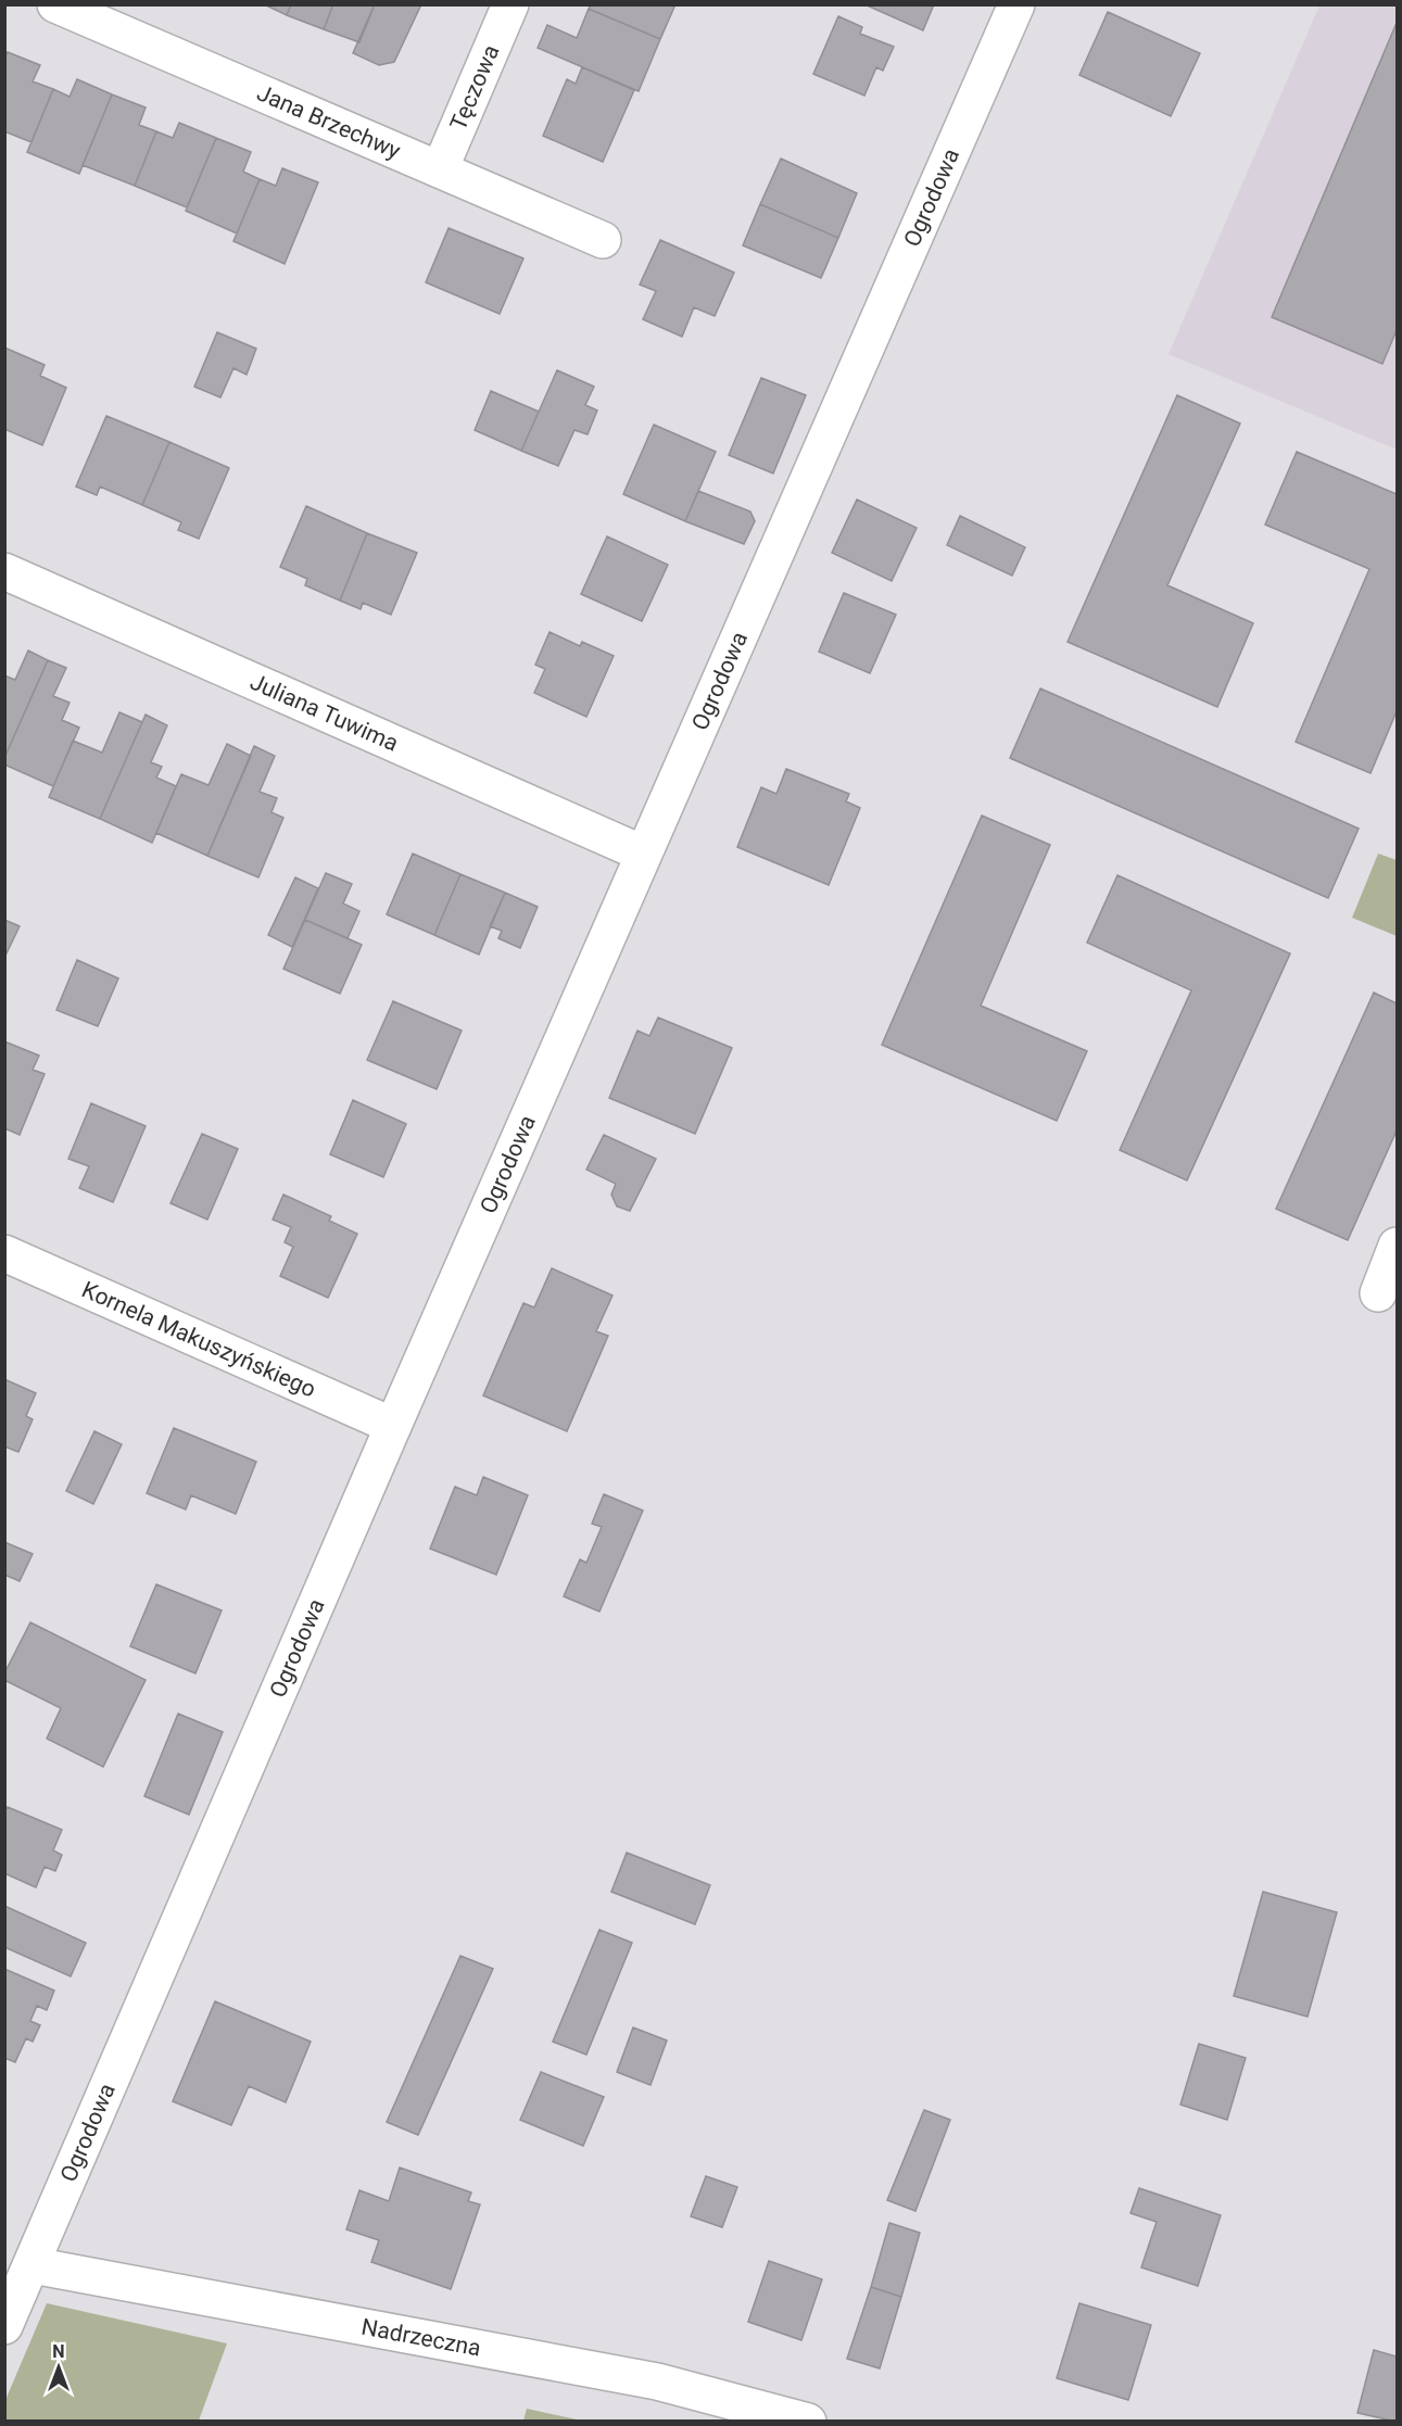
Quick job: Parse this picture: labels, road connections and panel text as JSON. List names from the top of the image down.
{
  "streets": {
    "street": [
      "Tęczowa",
      "Jana Brzechwy",
      "Ogrodowa",
      "Juliana Tuwima",
      "Kornela Makuszyńskiego",
      "Nadrzeczna"
    ]
  },
  "crossings": [
    ["Tęczowa", "Jana Brzechwy"],
    ["Ogrodowa", "Juliana Tuwima"],
    ["Ogrodowa", "Kornela Makuszyńskiego"],
    ["Ogrodowa", "Nadrzeczna"]
  ],
  "north": "top"
}
